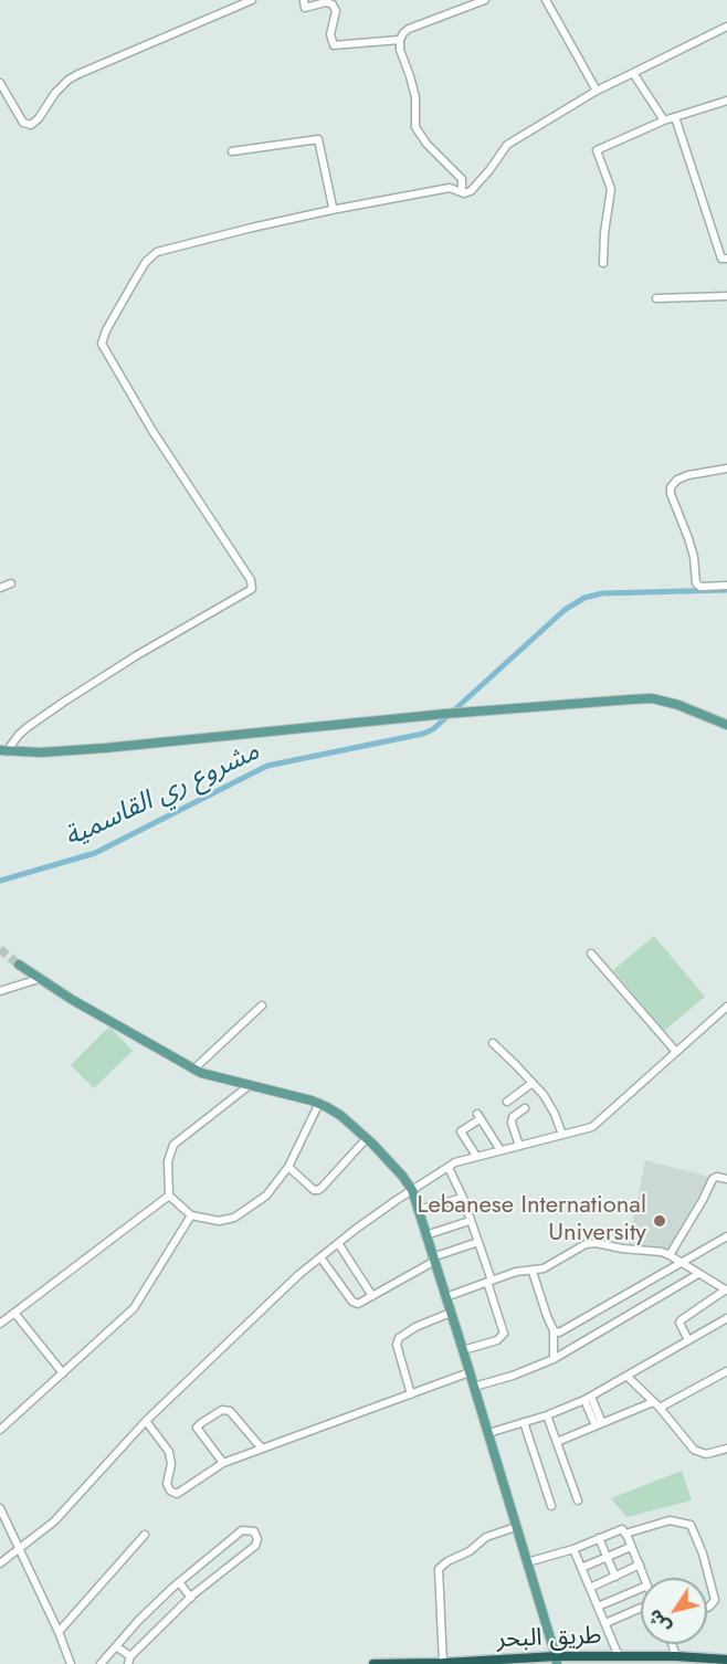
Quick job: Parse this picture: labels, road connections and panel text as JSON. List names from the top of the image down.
{
  "streets": {
    "highway": ["طريق البحر"]
  },
  "water": ["مشروع ري القاسمية"],
  "places": ["Lebanese International University"],
  "north": "bottom left"
}
